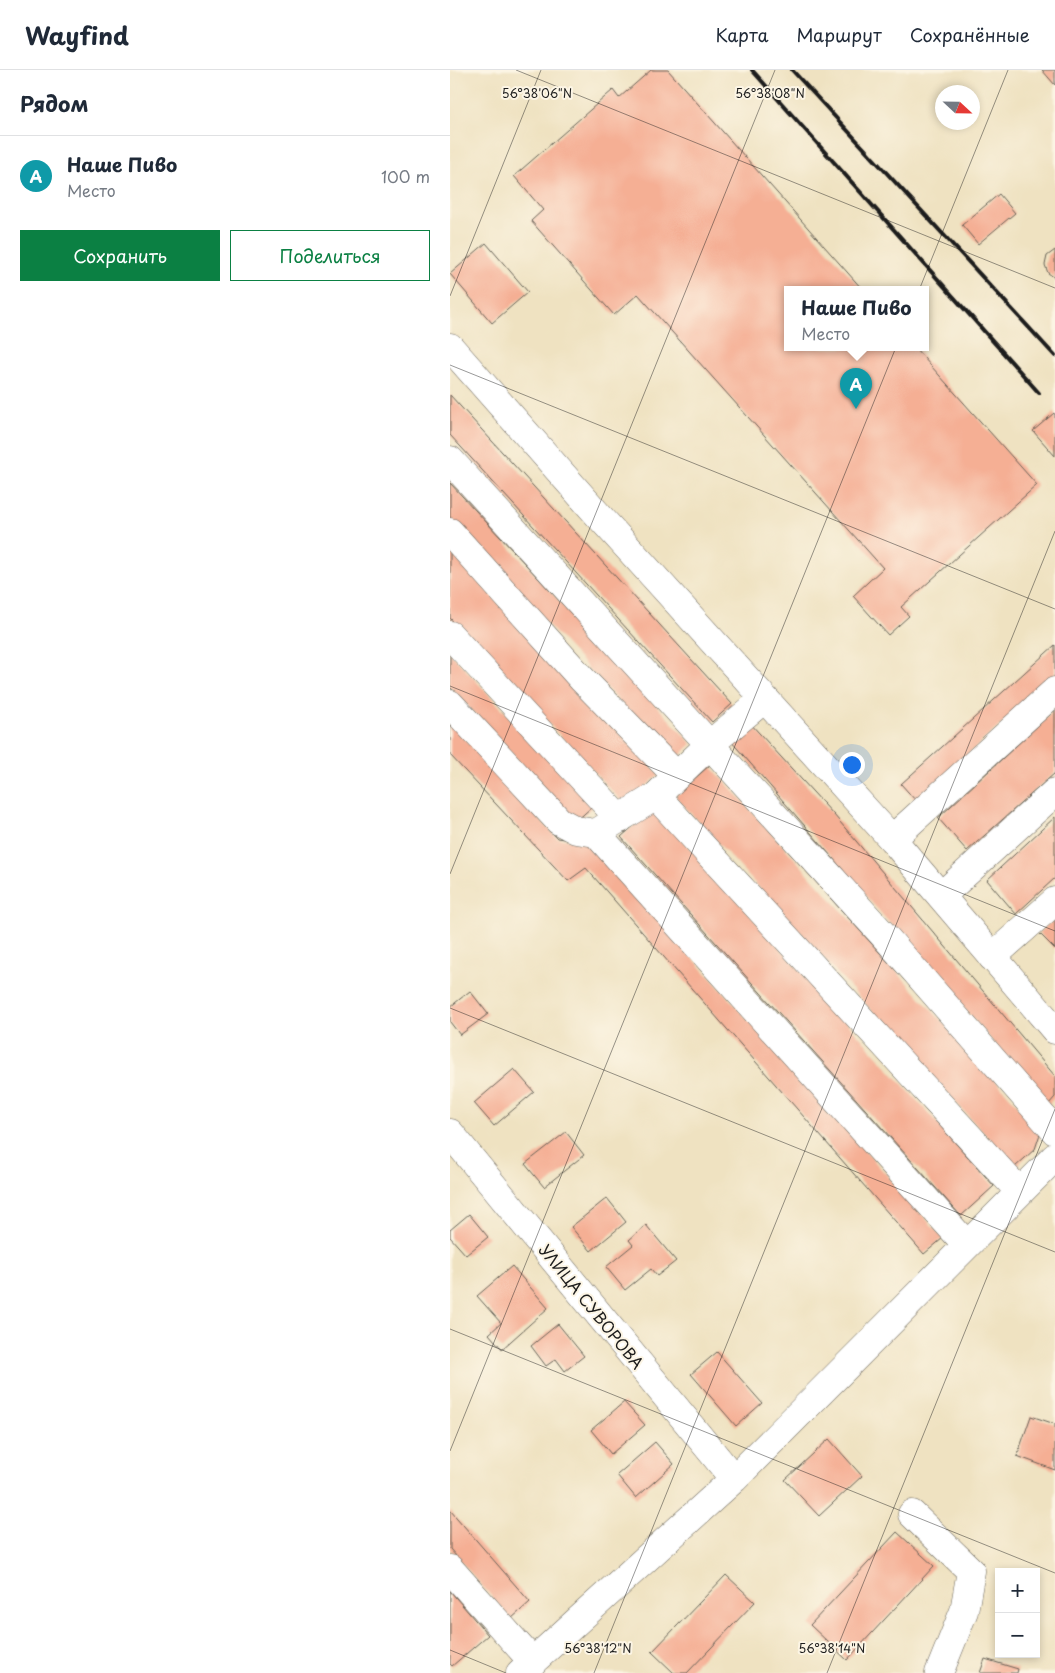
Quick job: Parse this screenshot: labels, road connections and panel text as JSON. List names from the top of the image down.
{
  "streets": {
    "street": ["УЛИЦА СУВОРОВА"]
  },
  "north": "right",
  "page": {
    "header": "Wayfind",
    "nav": ["Карта", "Маршрут", "Сохранённые"],
    "heading": "Рядом",
    "list": [
      {
        "mark": "A",
        "name": "Наше Пиво",
        "note": "Место",
        "value": "100 m"
      }
    ],
    "buttons": ["Сохранить", "Поделиться"],
    "popup": ["Наше Пиво", "Место"],
    "pins": "A",
    "map_buttons": ["+", "−"]
  },
  "coordinates": [
    "56°38'08\"N",
    "56°38'06\"N",
    "56°38'12\"N",
    "56°38'14\"N"
  ]
}
